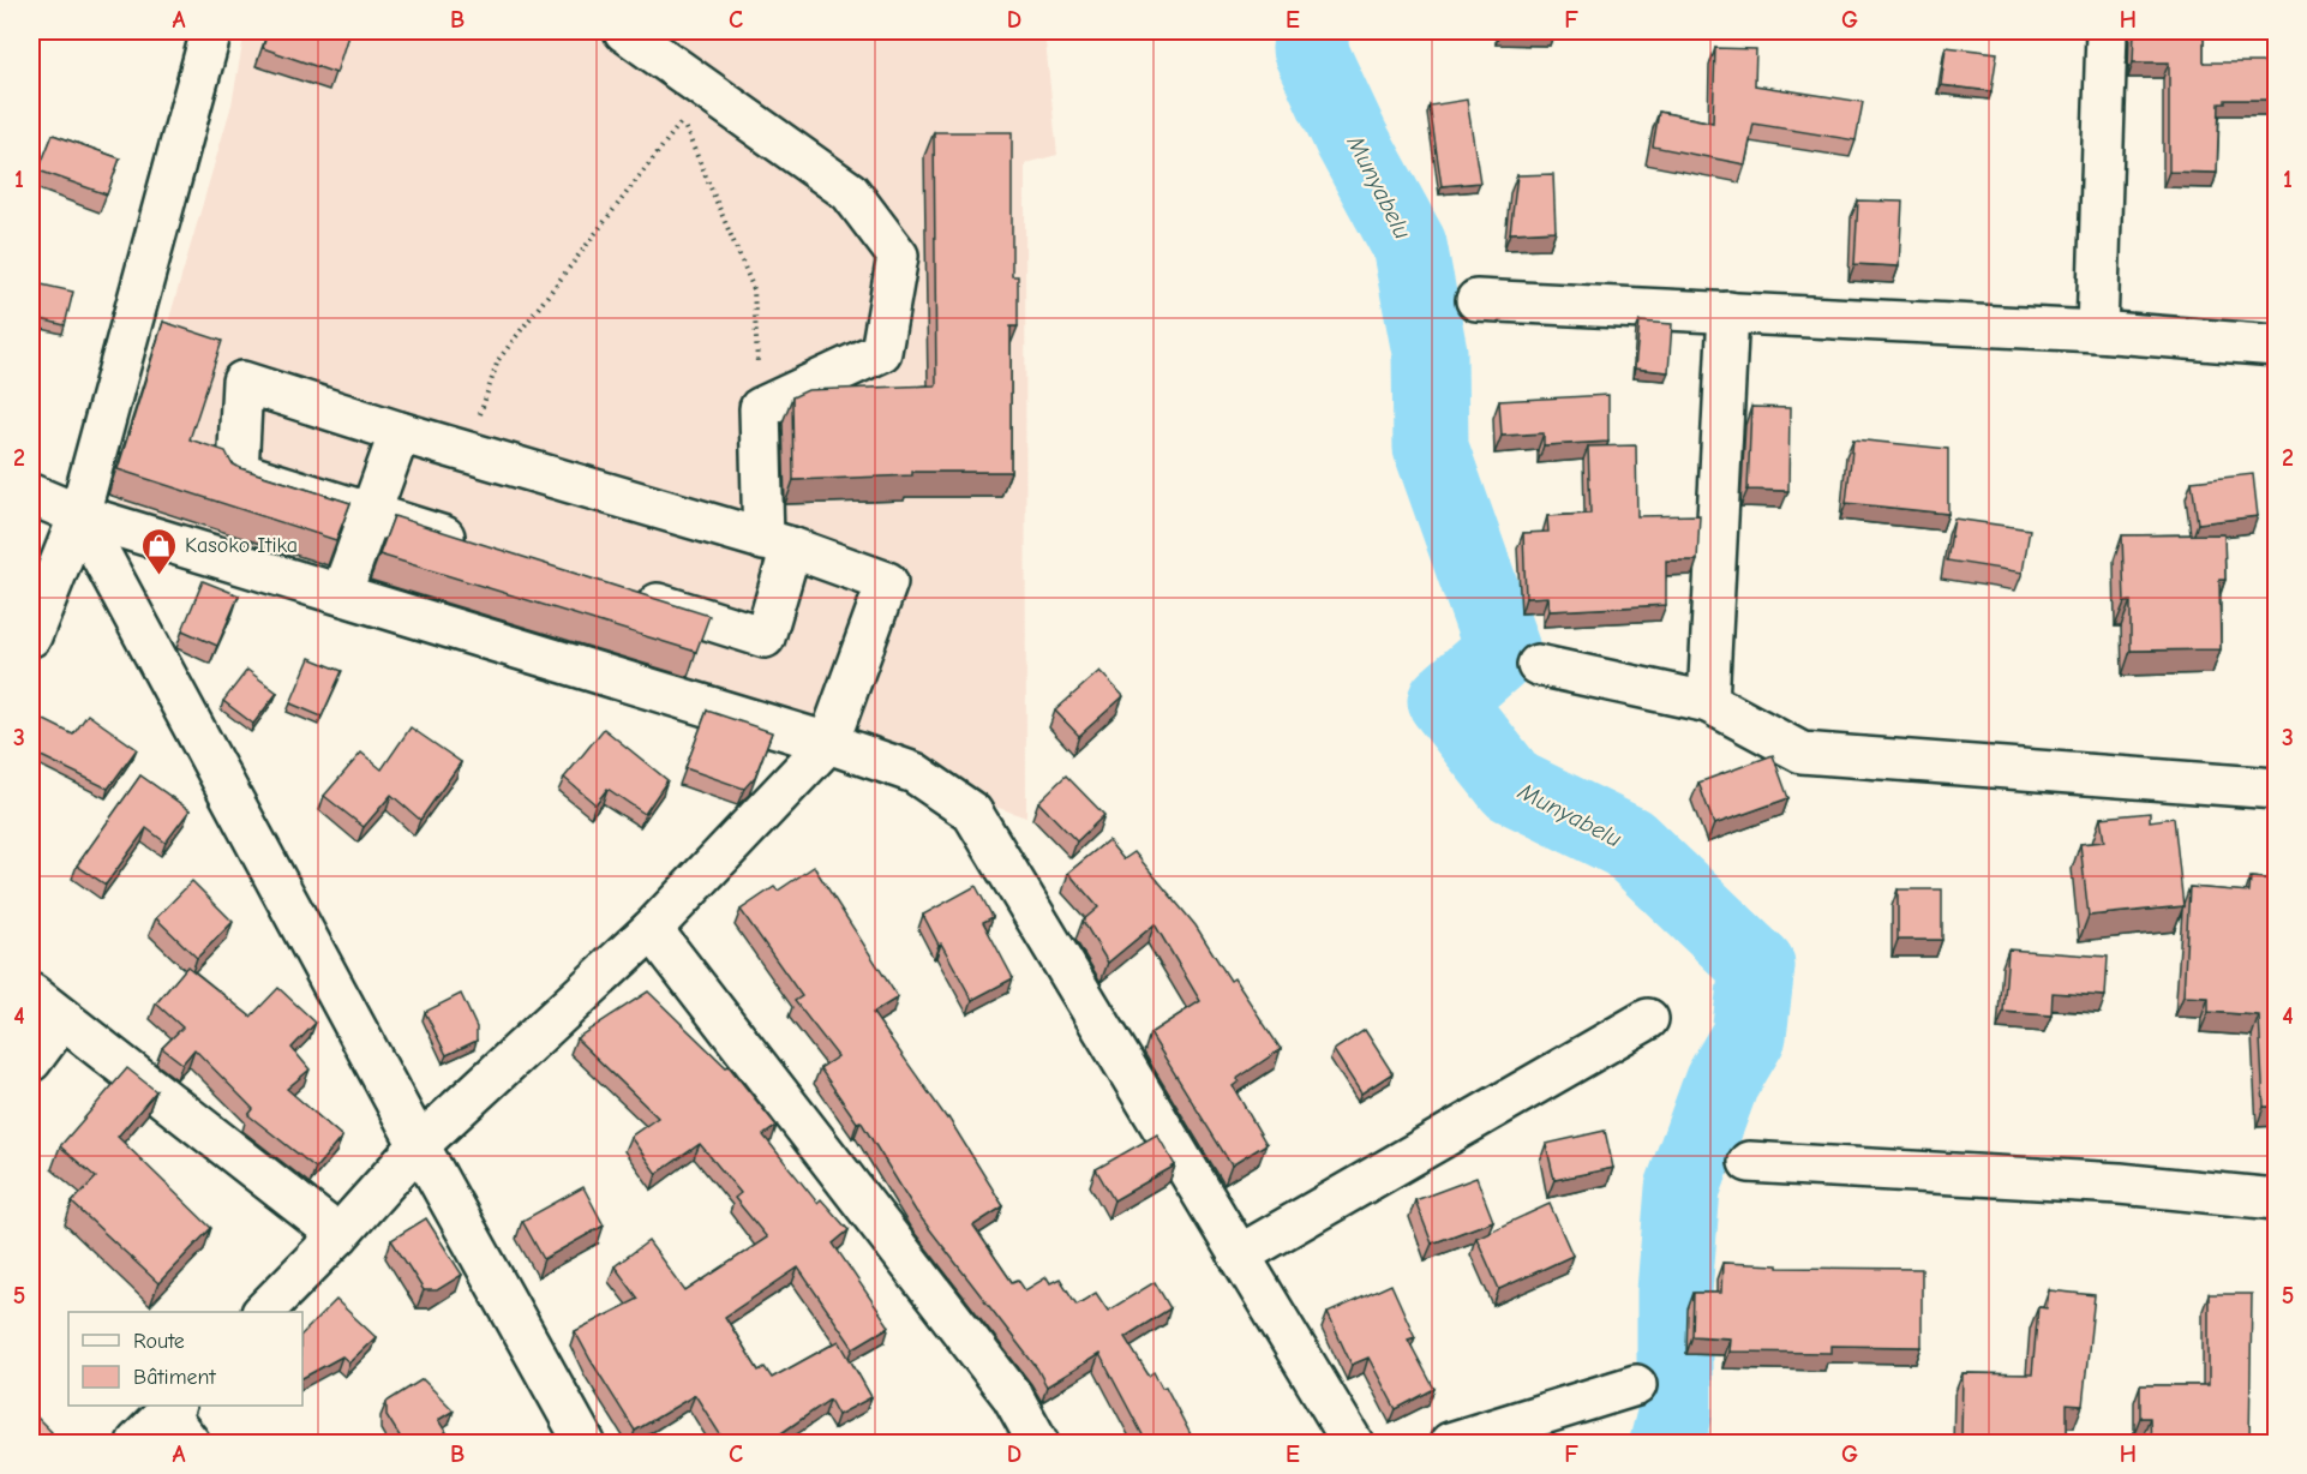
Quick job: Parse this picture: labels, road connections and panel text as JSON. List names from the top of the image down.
{
  "water": ["Munyabelu"],
  "places": {
    "shop": ["Kasoko Itika"]
  },
  "legend": ["Route", "Bâtiment"],
  "grid": {
    "columns": [
      "A",
      "B",
      "C",
      "D",
      "E",
      "F",
      "G",
      "H"
    ],
    "rows": [
      "1",
      "2",
      "3",
      "4",
      "5"
    ]
  }
}
